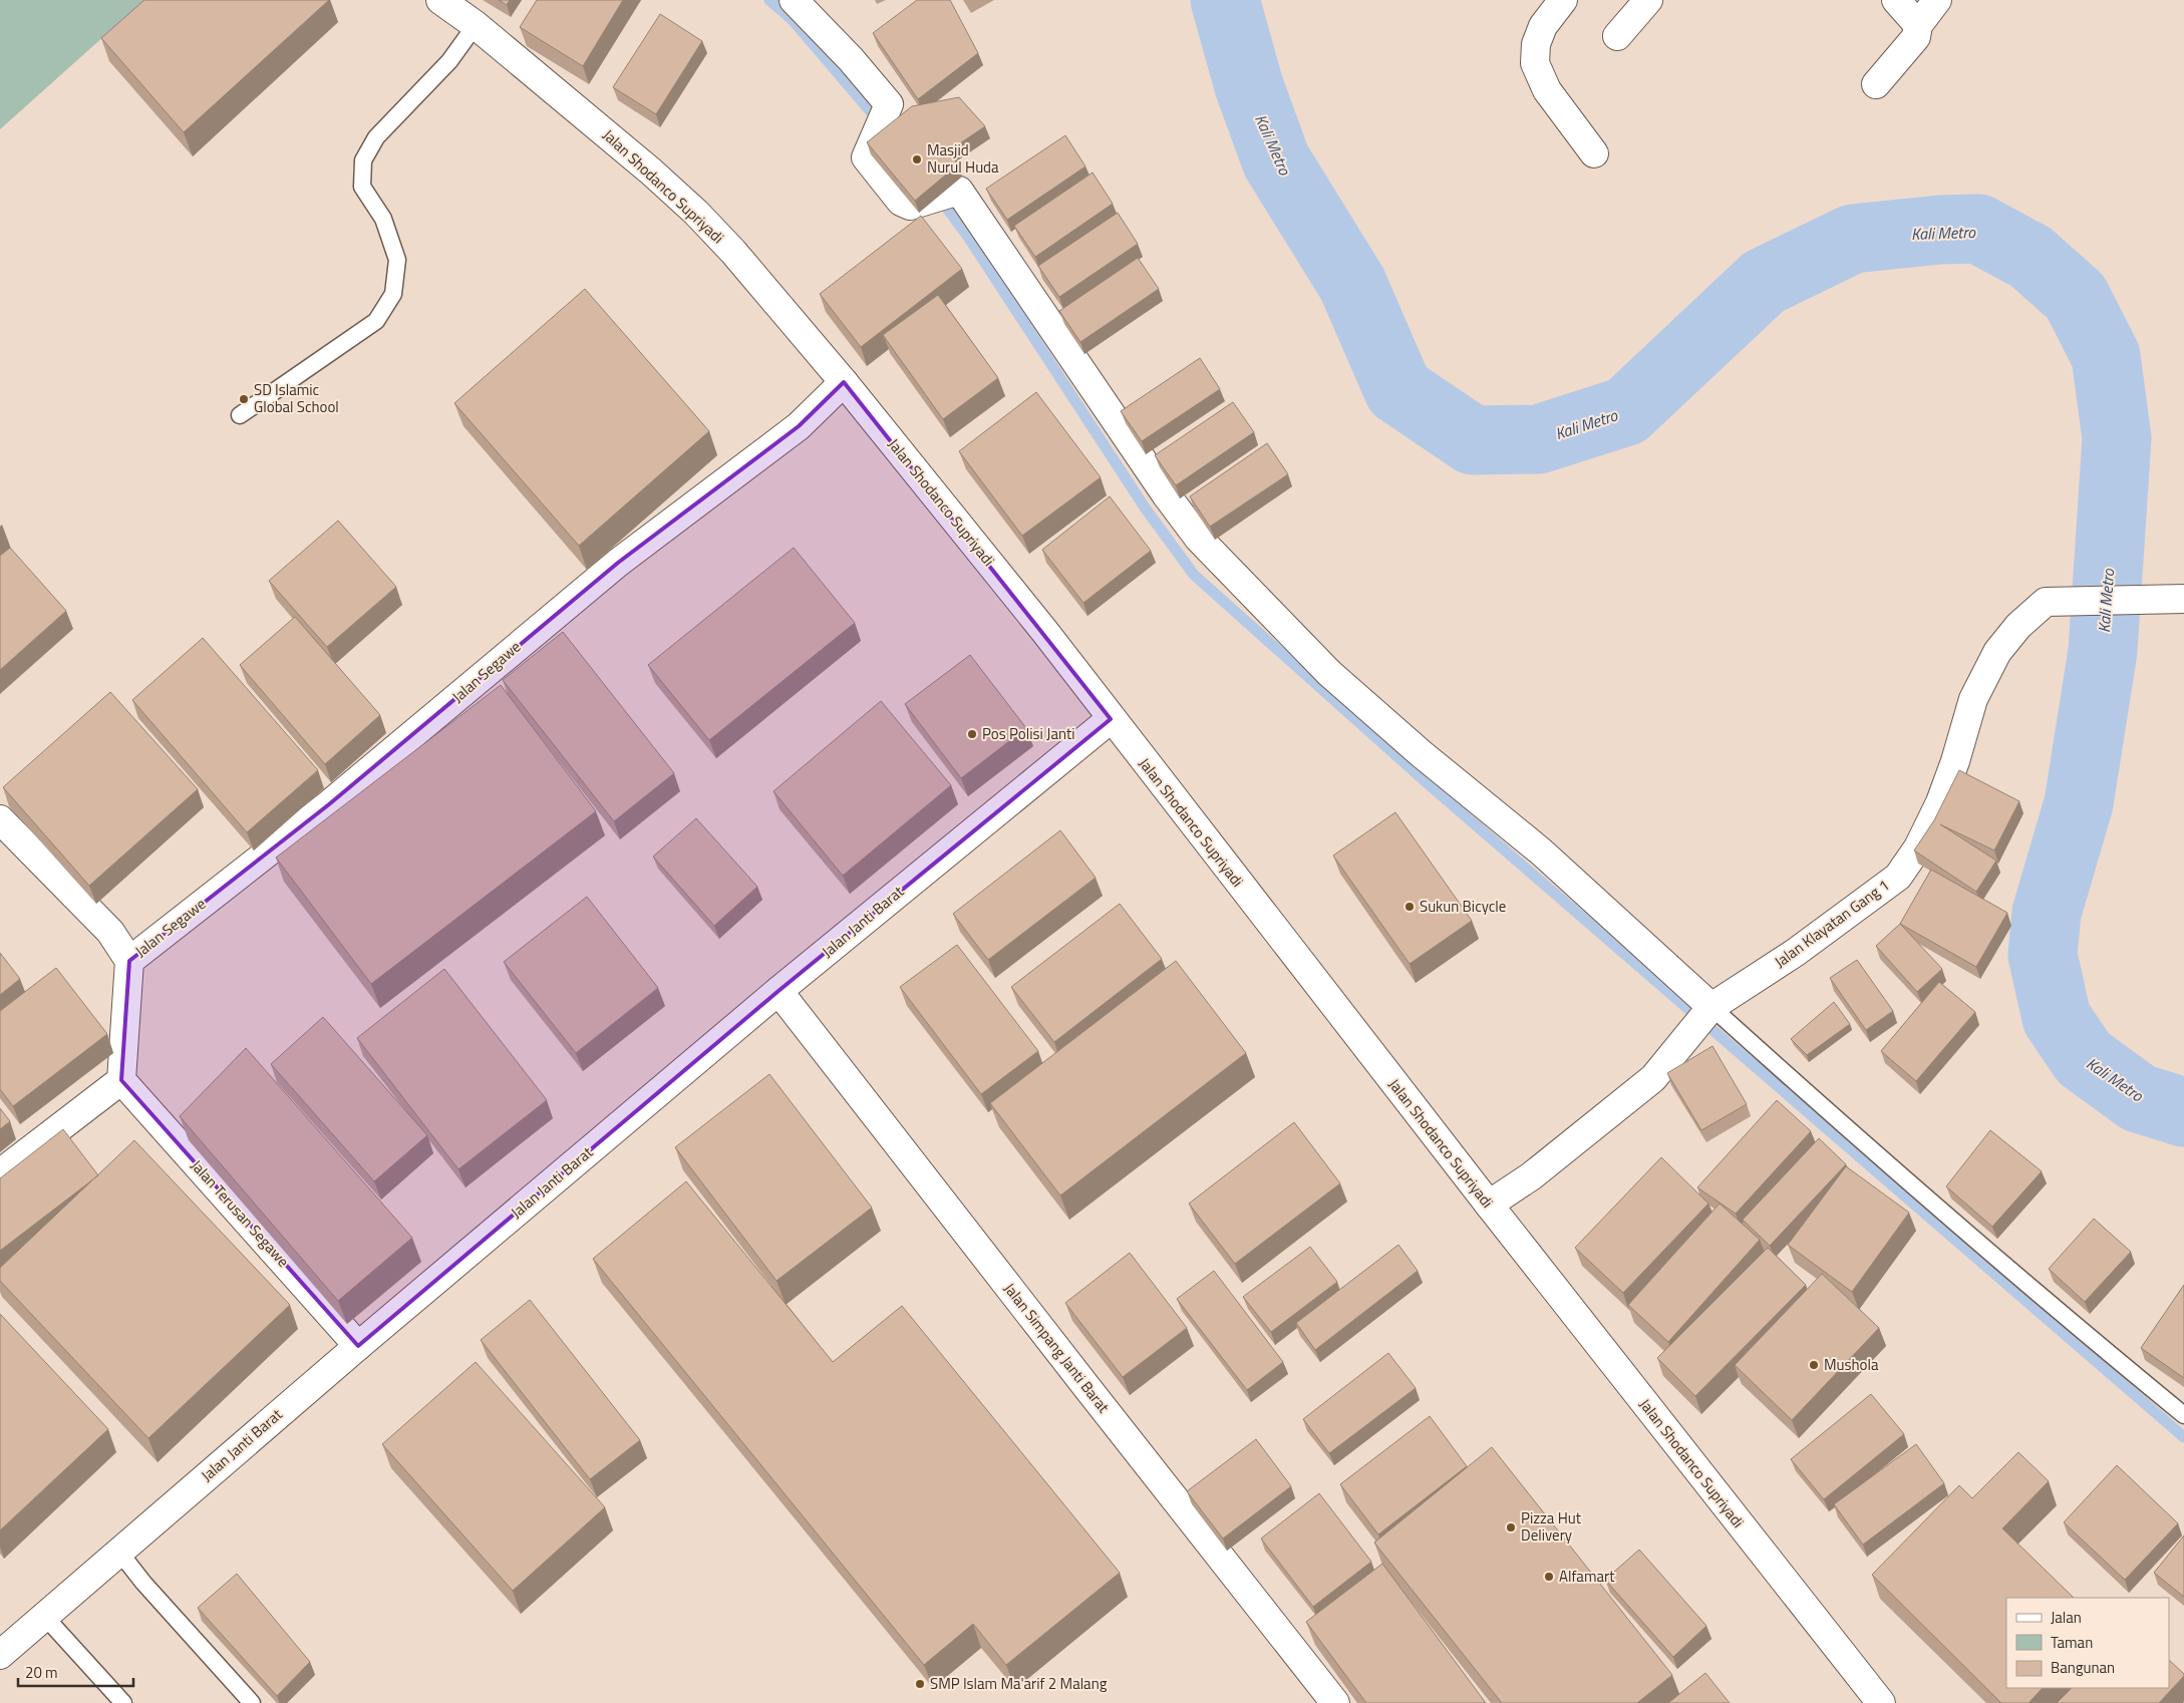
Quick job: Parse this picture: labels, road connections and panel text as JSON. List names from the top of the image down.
{
  "streets": {
    "street": [
      "Jalan Shodanco Supriyadi",
      "Jalan Segawe",
      "Jalan Janti Barat",
      "Jalan Klayatan Gang 1",
      "Jalan Terusan Segawe",
      "Jalan Simpang Janti Barat"
    ]
  },
  "crossings": [
    ["Jalan Shodanco Supriyadi", "Jalan Segawe"],
    ["Jalan Shodanco Supriyadi", "Jalan Janti Barat"],
    ["Jalan Shodanco Supriyadi", "Jalan Klayatan Gang 1"],
    ["Jalan Janti Barat", "Jalan Terusan Segawe"],
    ["Jalan Janti Barat", "Jalan Simpang Janti Barat"]
  ],
  "water": ["Kali Metro"],
  "places": [
    "Masjid Nurul Huda",
    "SD Islamic Global School",
    "Pos Polisi Janti",
    "Sukun Bicycle",
    "Mushola",
    "Pizza Hut Delivery",
    "Alfamart",
    "SMP Islam Ma'arif 2 Malang"
  ],
  "legend": ["Jalan", "Taman", "Bangunan"],
  "scale_bar": "20 m"
}
